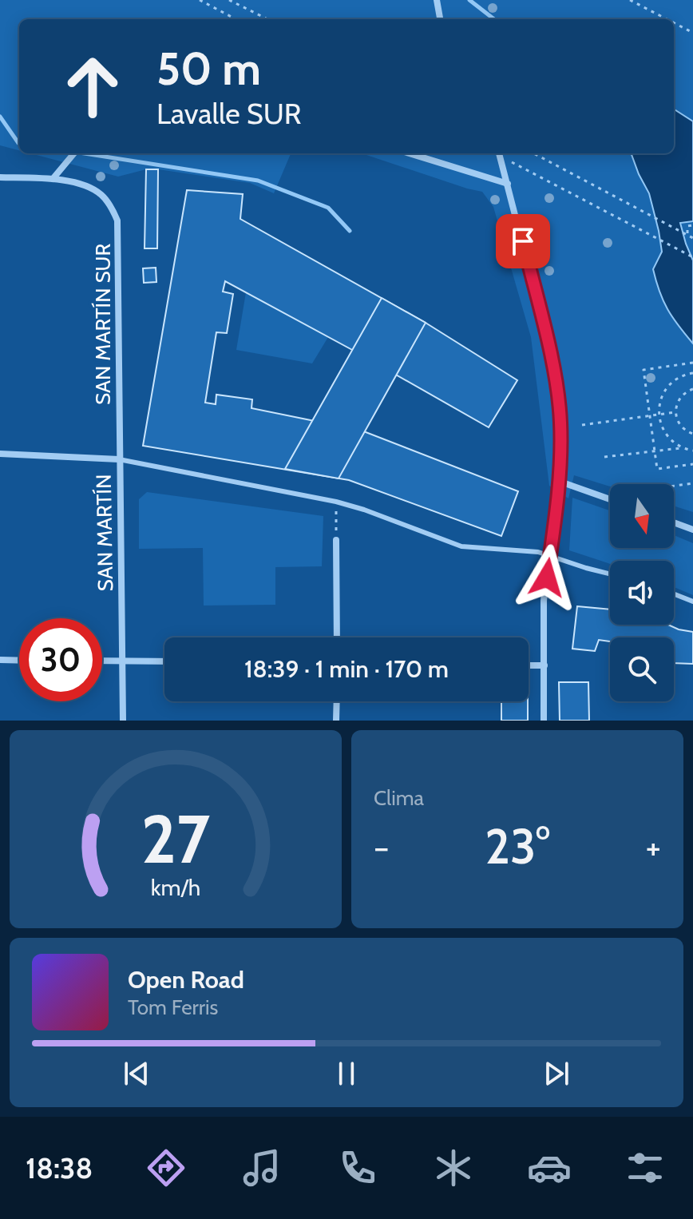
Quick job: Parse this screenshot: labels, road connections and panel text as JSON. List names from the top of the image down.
{
  "streets": {
    "street": ["SAN MARTÍN SUR", "SAN MARTÍN"]
  },
  "crossings": [
    ["SAN MARTÍN SUR", "SAN MARTÍN"]
  ],
  "north": "bottom",
  "page": {
    "turn": ["50 m", "Lavalle SUR"],
    "limit": "30",
    "trip": "18:39 · 1 min · 170 m",
    "tile": "Clima",
    "heat": ["−", "23°", "+"],
    "song": ["Open Road", "Tom Ferris"],
    "tabs": "18:38",
    "gauge": ["27", "km/h"]
  }
}
